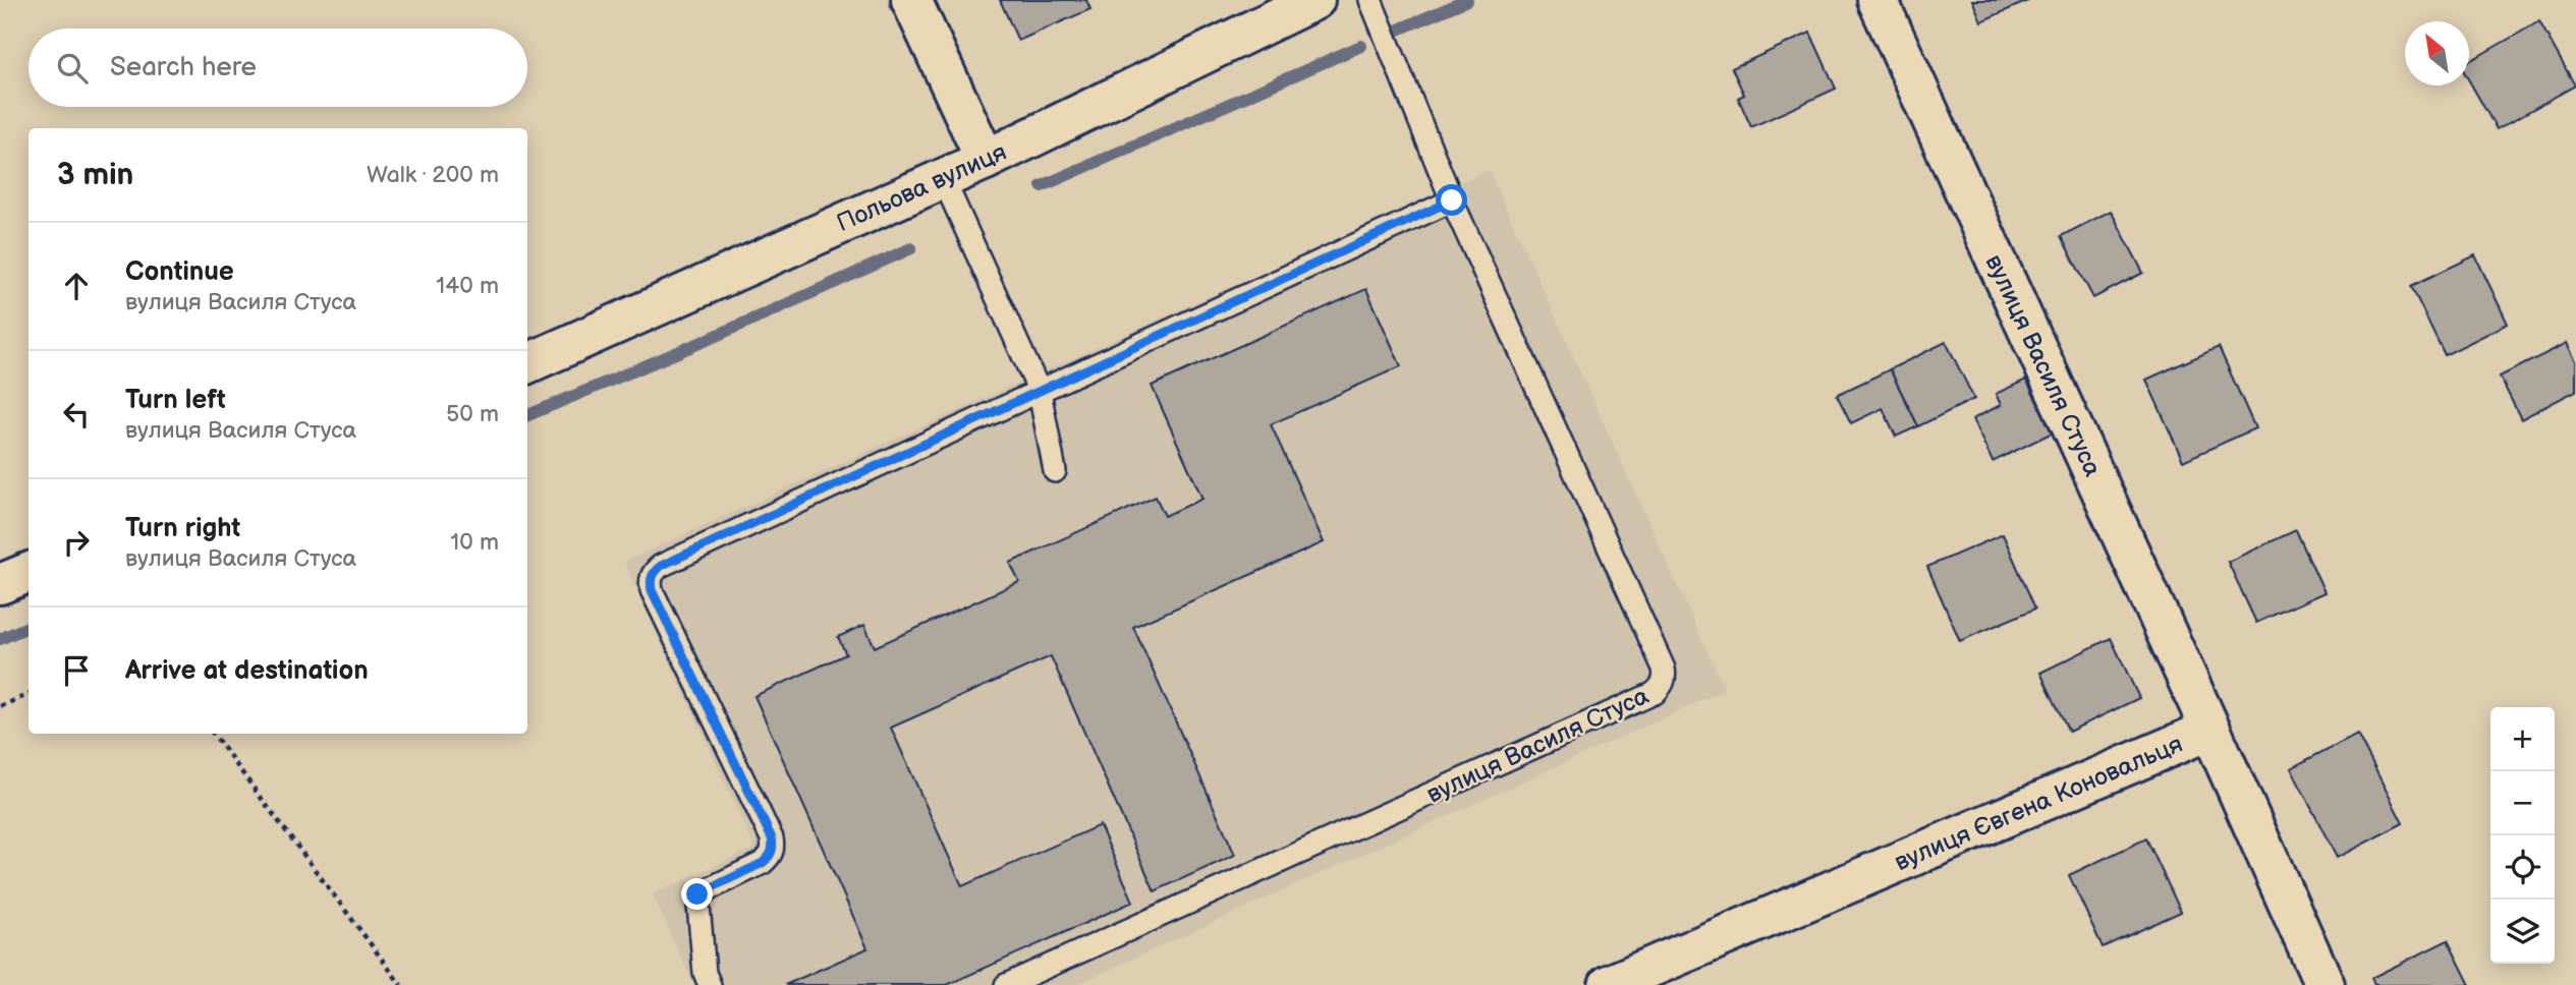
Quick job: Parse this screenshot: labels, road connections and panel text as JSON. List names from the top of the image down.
{
  "streets": {
    "street": ["Польова вулиця", "вулиця Василя Стуса", "вулиця Євгена Коновальця"]
  },
  "crossings": [
    ["вулиця Василя Стуса", "вулиця Євгена Коновальця"]
  ],
  "north": "top left",
  "page": {
    "search": "Search here",
    "heading": ["3 min", "Walk · 200 m"],
    "list": [
      ["Continue", "вулиця Василя Стуса", "140 m"],
      ["Turn left", "вулиця Василя Стуса", "50 m"],
      ["Turn right", "вулиця Василя Стуса", "10 m"],
      "Arrive at destination"
    ],
    "map_buttons": ["+", "−"]
  }
}
